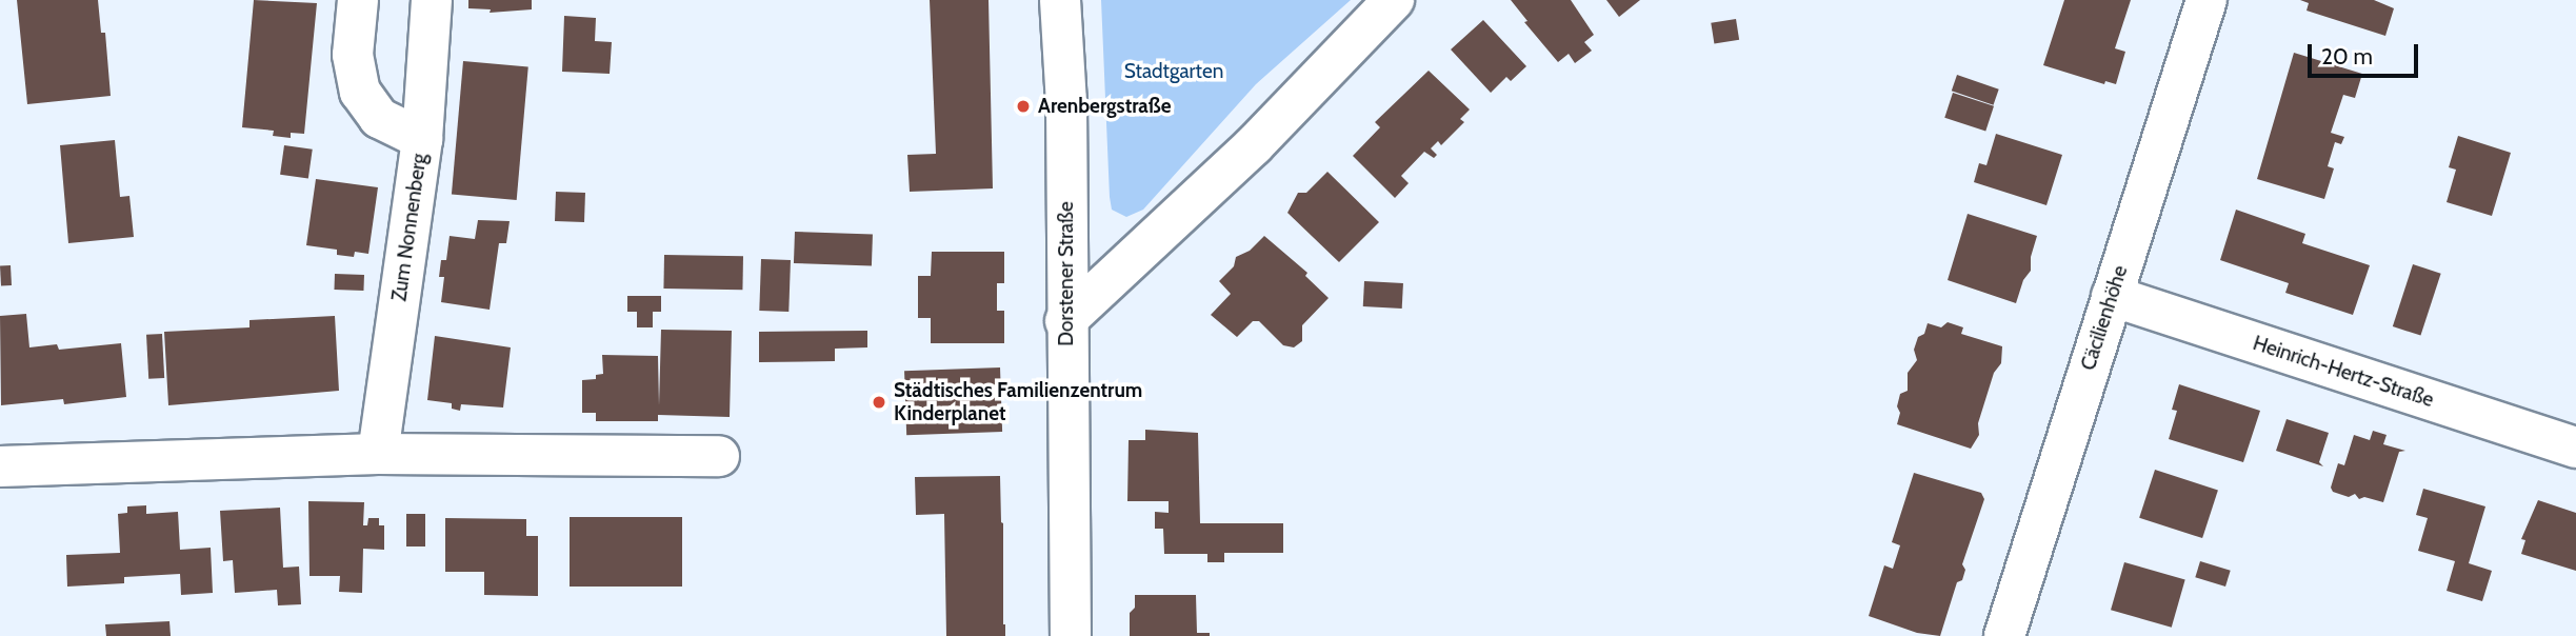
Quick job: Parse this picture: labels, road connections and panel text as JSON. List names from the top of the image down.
{
  "streets": {
    "street": [
      "Zum Nonnenberg",
      "Dorstener Straße",
      "Cäcilienhöhe",
      "Heinrich-Hertz-Straße"
    ]
  },
  "crossings": [
    ["Cäcilienhöhe", "Heinrich-Hertz-Straße"]
  ],
  "parks": ["Stadtgarten"],
  "places": ["Arenbergstraße", "Städtisches Familienzentrum Kinderplanet"],
  "scale_bar": "20 m"
}
